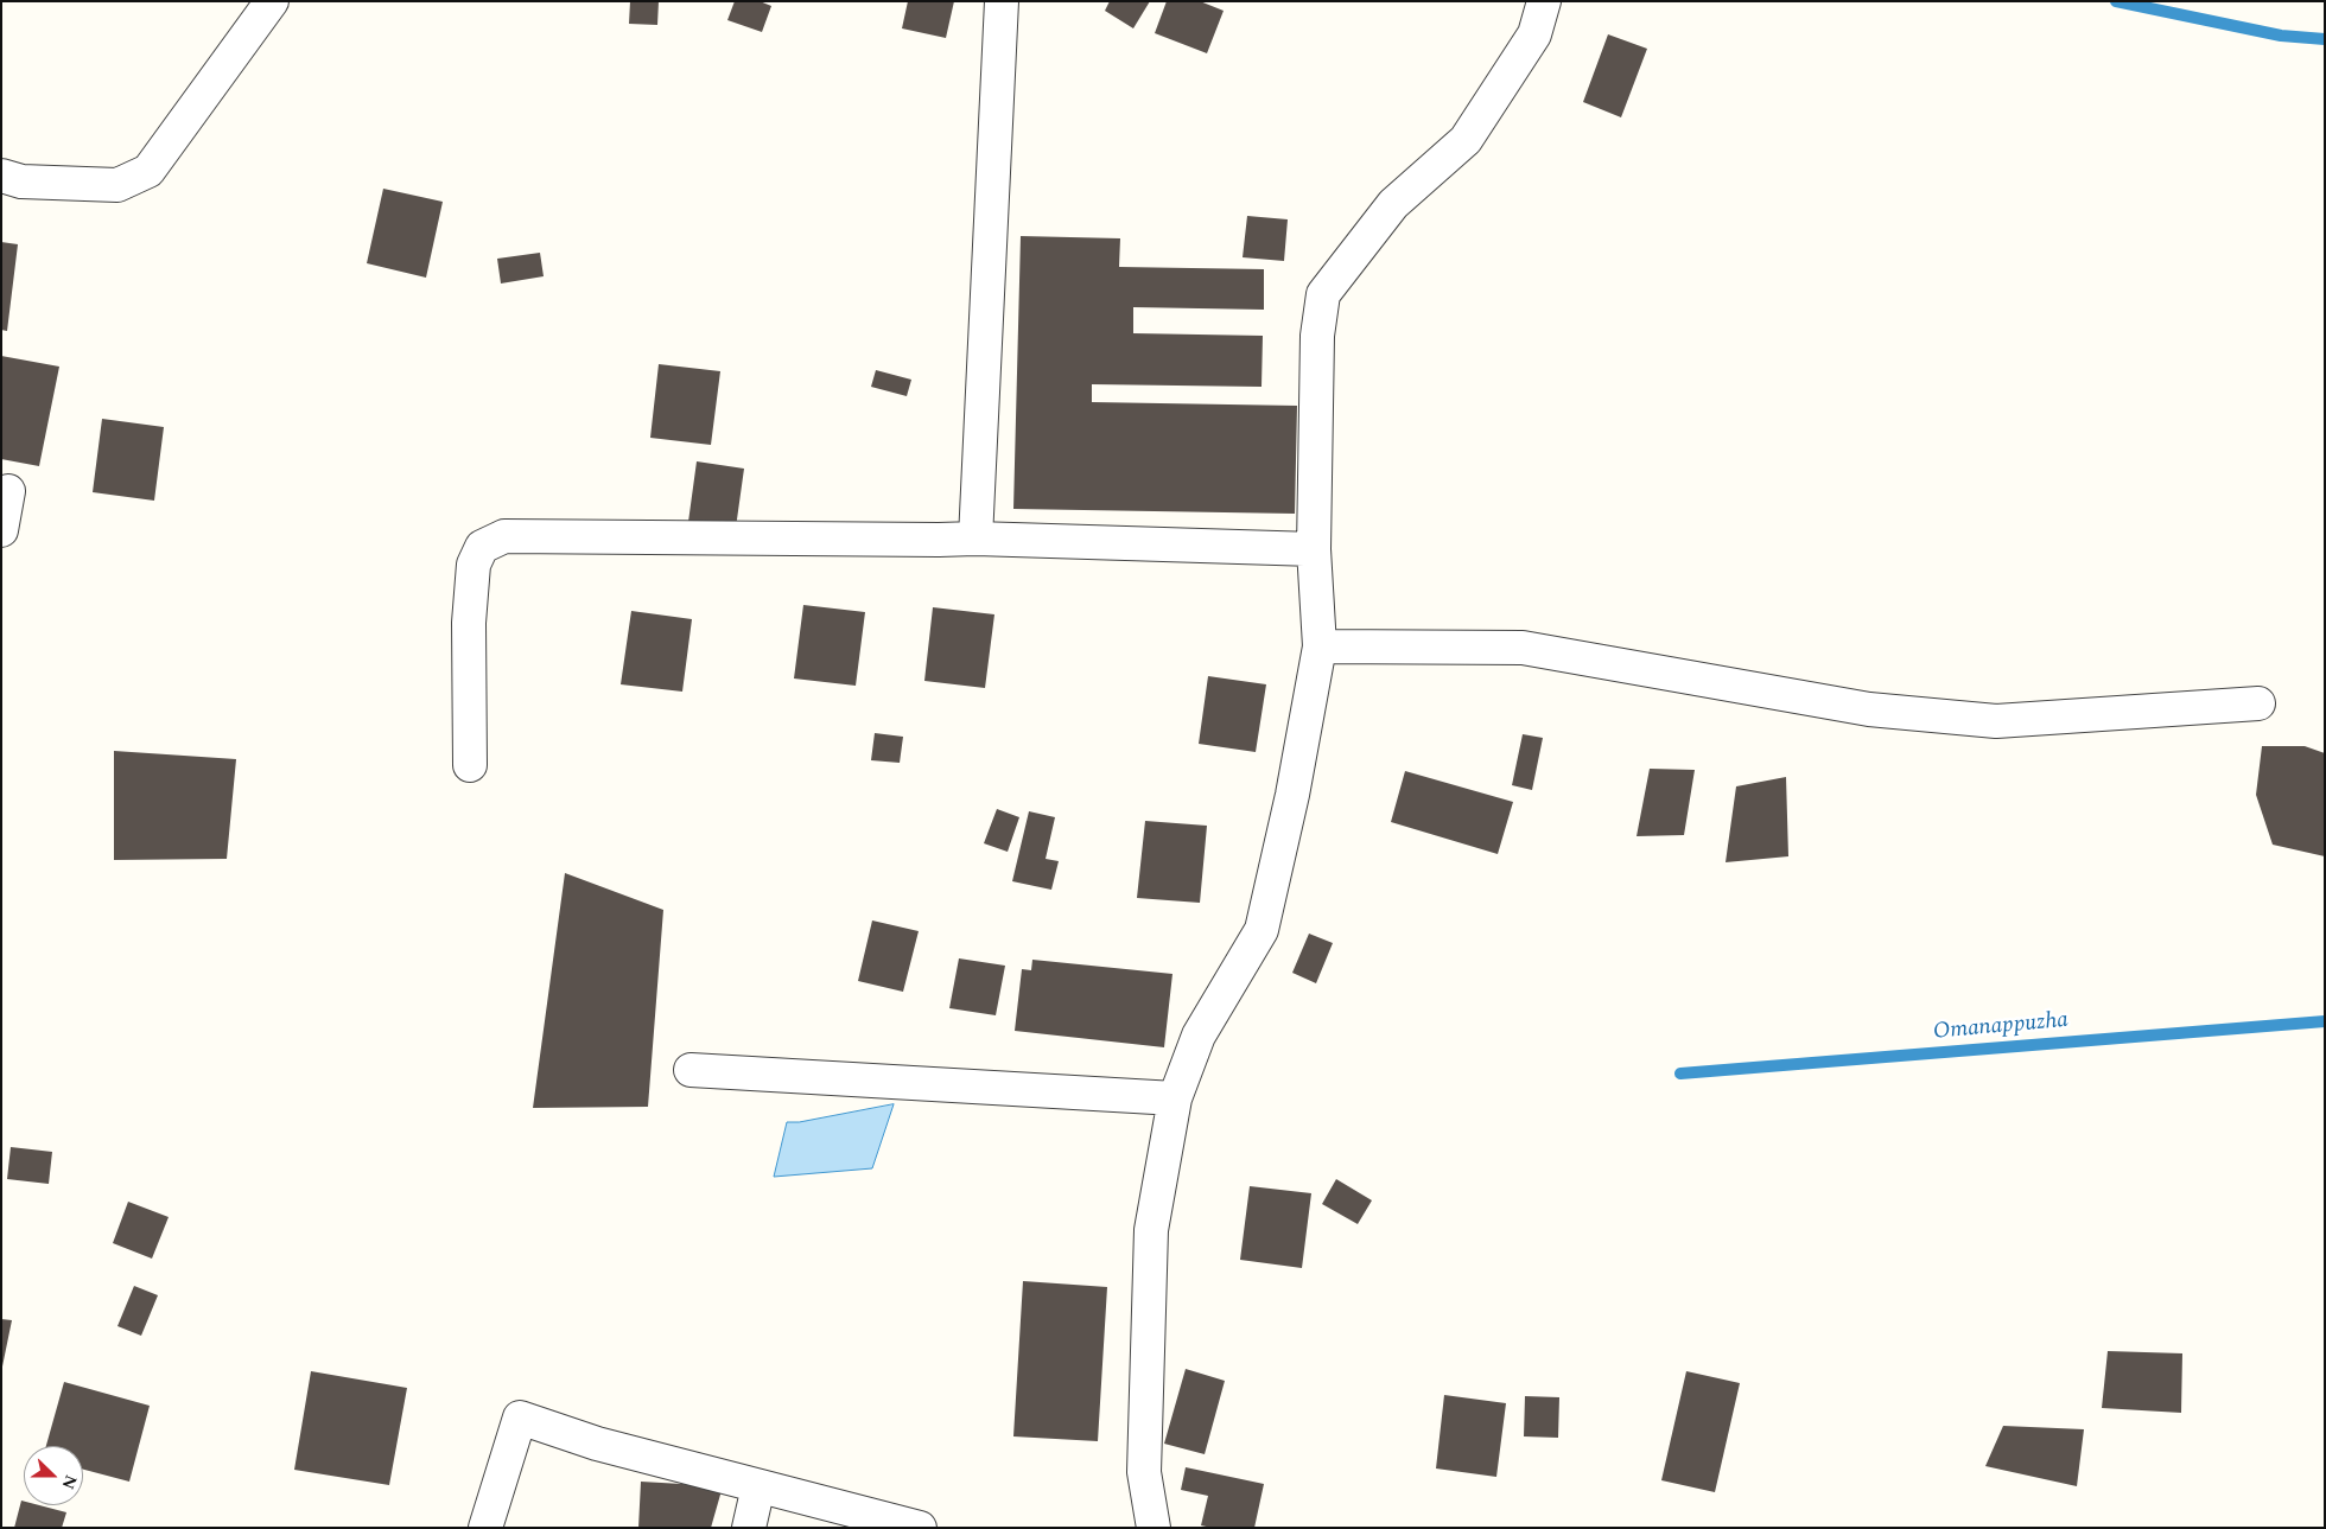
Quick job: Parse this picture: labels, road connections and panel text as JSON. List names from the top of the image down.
{
  "water": ["Omanappuzha"],
  "north": "right"
}
